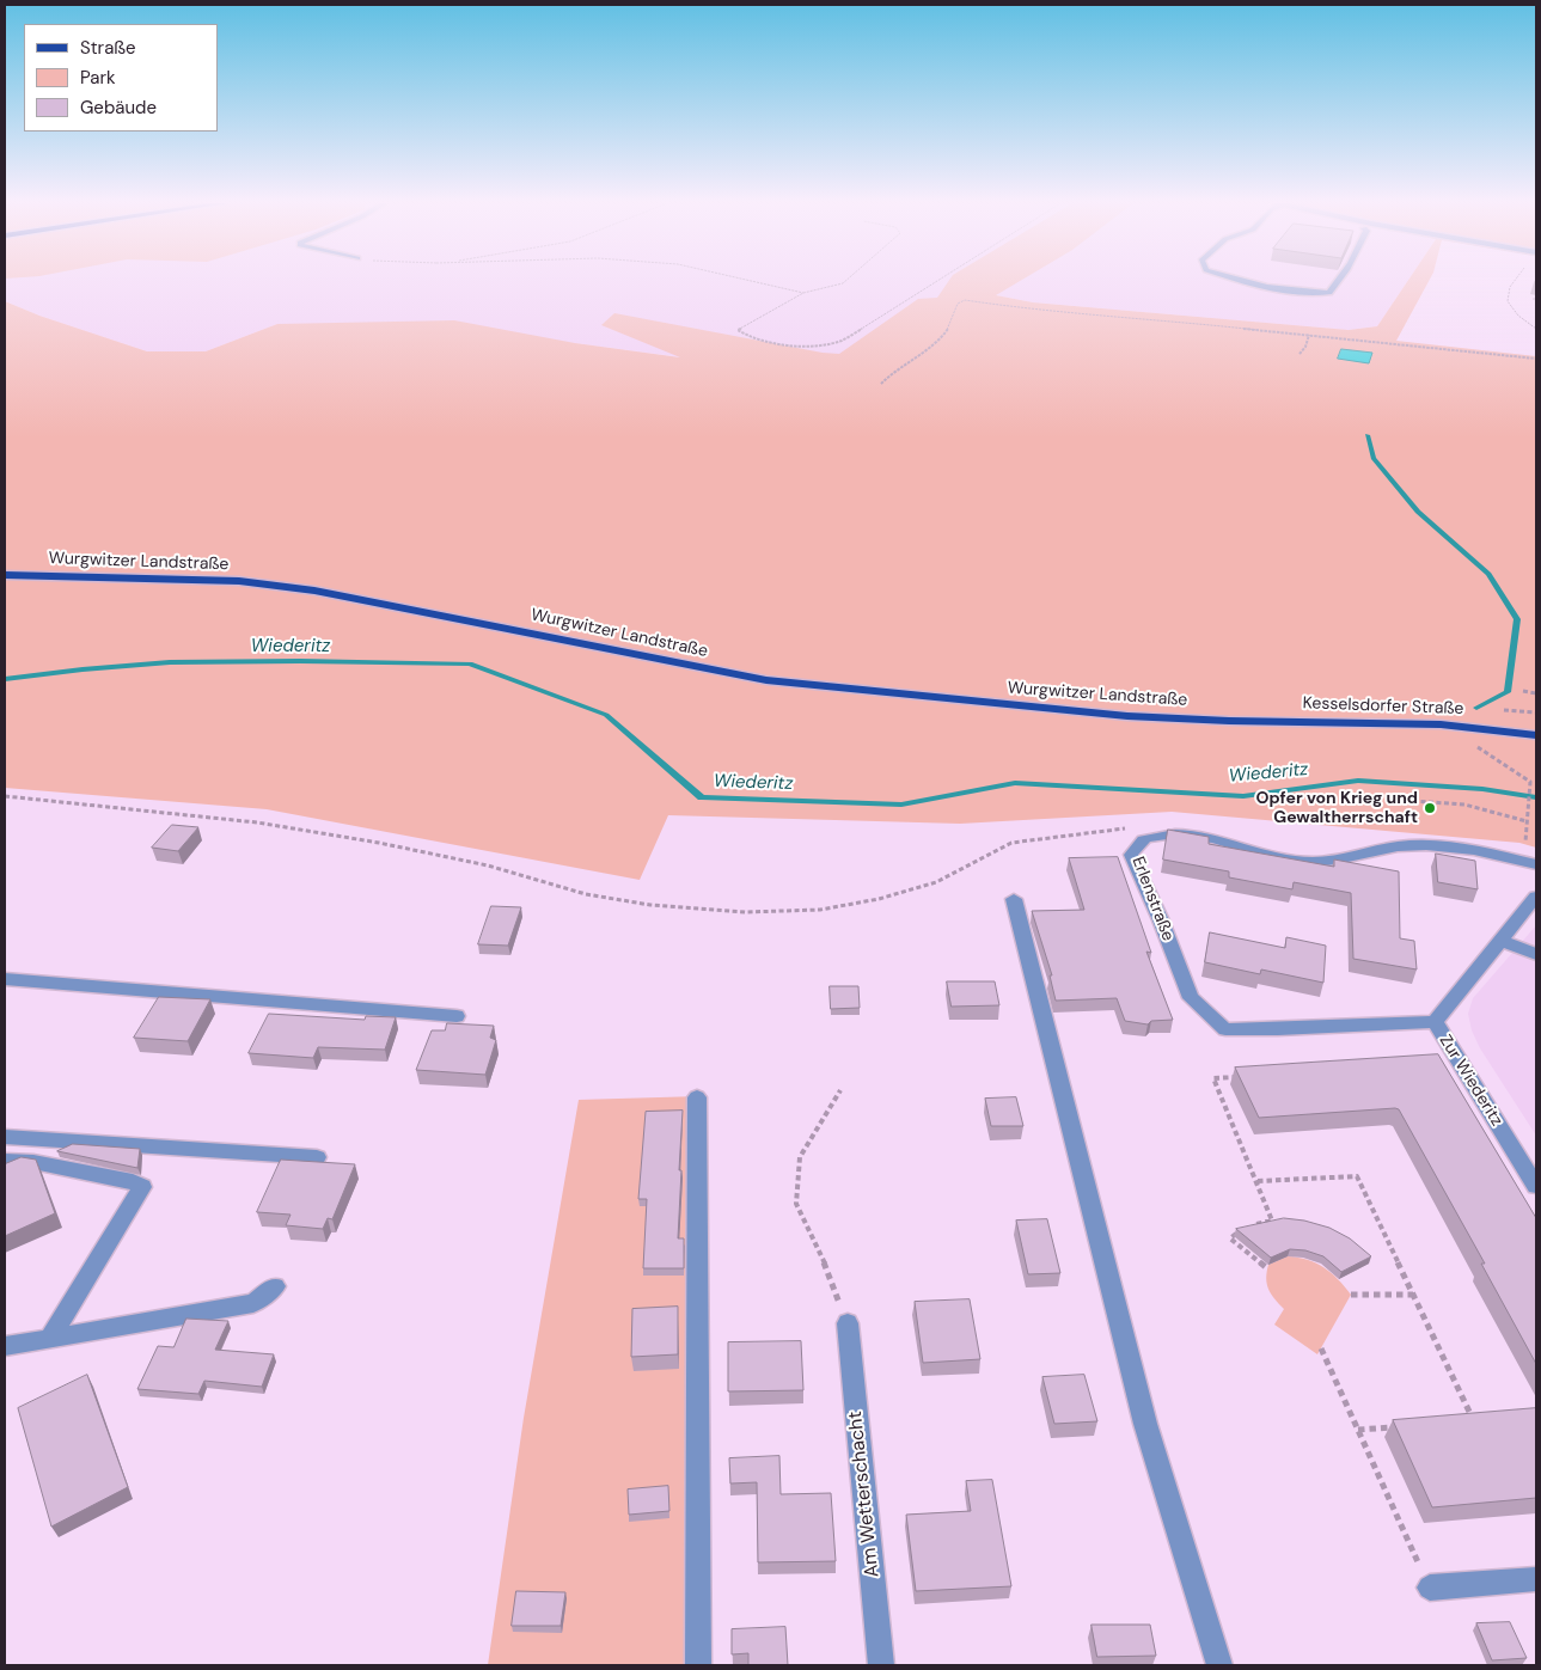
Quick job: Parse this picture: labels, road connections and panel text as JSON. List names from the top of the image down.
{
  "streets": {
    "main road": ["Wurgwitzer Landstraße", "Kesselsdorfer Straße"],
    "street": ["Erlenstraße", "Zur Wiederitz", "Am Wetterschacht"]
  },
  "crossings": [
    ["Wurgwitzer Landstraße", "Kesselsdorfer Straße"],
    ["Erlenstraße", "Zur Wiederitz"]
  ],
  "water": ["Wiederitz"],
  "places": ["Opfer von Krieg und Gewaltherrschaft"],
  "legend": ["Straße", "Park", "Gebäude"]
}
